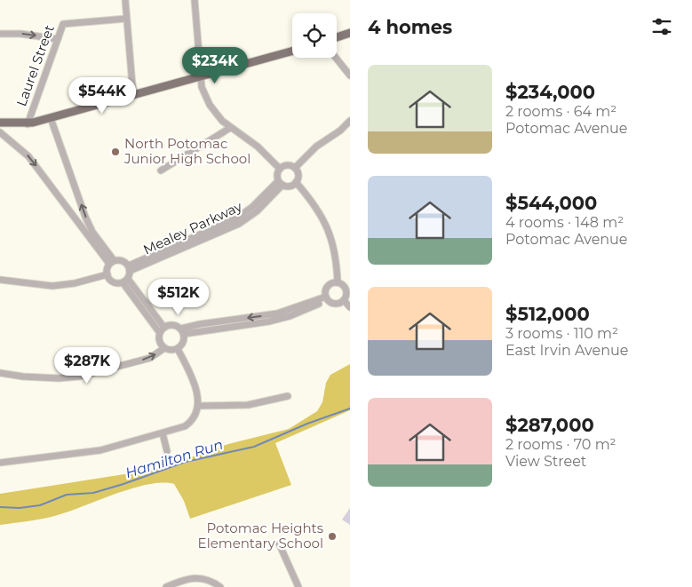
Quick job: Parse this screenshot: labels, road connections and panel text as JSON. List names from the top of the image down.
{
  "streets": {
    "street": ["Laurel Street", "Mealey Parkway"]
  },
  "water": ["Hamilton Run"],
  "places": ["North Potomac Junior High School", "Potomac Heights Elementary School"],
  "page": {
    "heading": "4 homes",
    "price": [
      "$234K",
      "$544K",
      "$512K",
      "$287K"
    ],
    "list": [
      {
        "name": "$234,000",
        "note": "2 rooms · 64 m² · Potomac Avenue"
      },
      {
        "name": "$544,000",
        "note": "4 rooms · 148 m² · Potomac Avenue"
      },
      {
        "name": "$512,000",
        "note": "3 rooms · 110 m² · East Irvin Avenue"
      },
      {
        "name": "$287,000",
        "note": "2 rooms · 70 m² · View Street"
      }
    ]
  }
}
